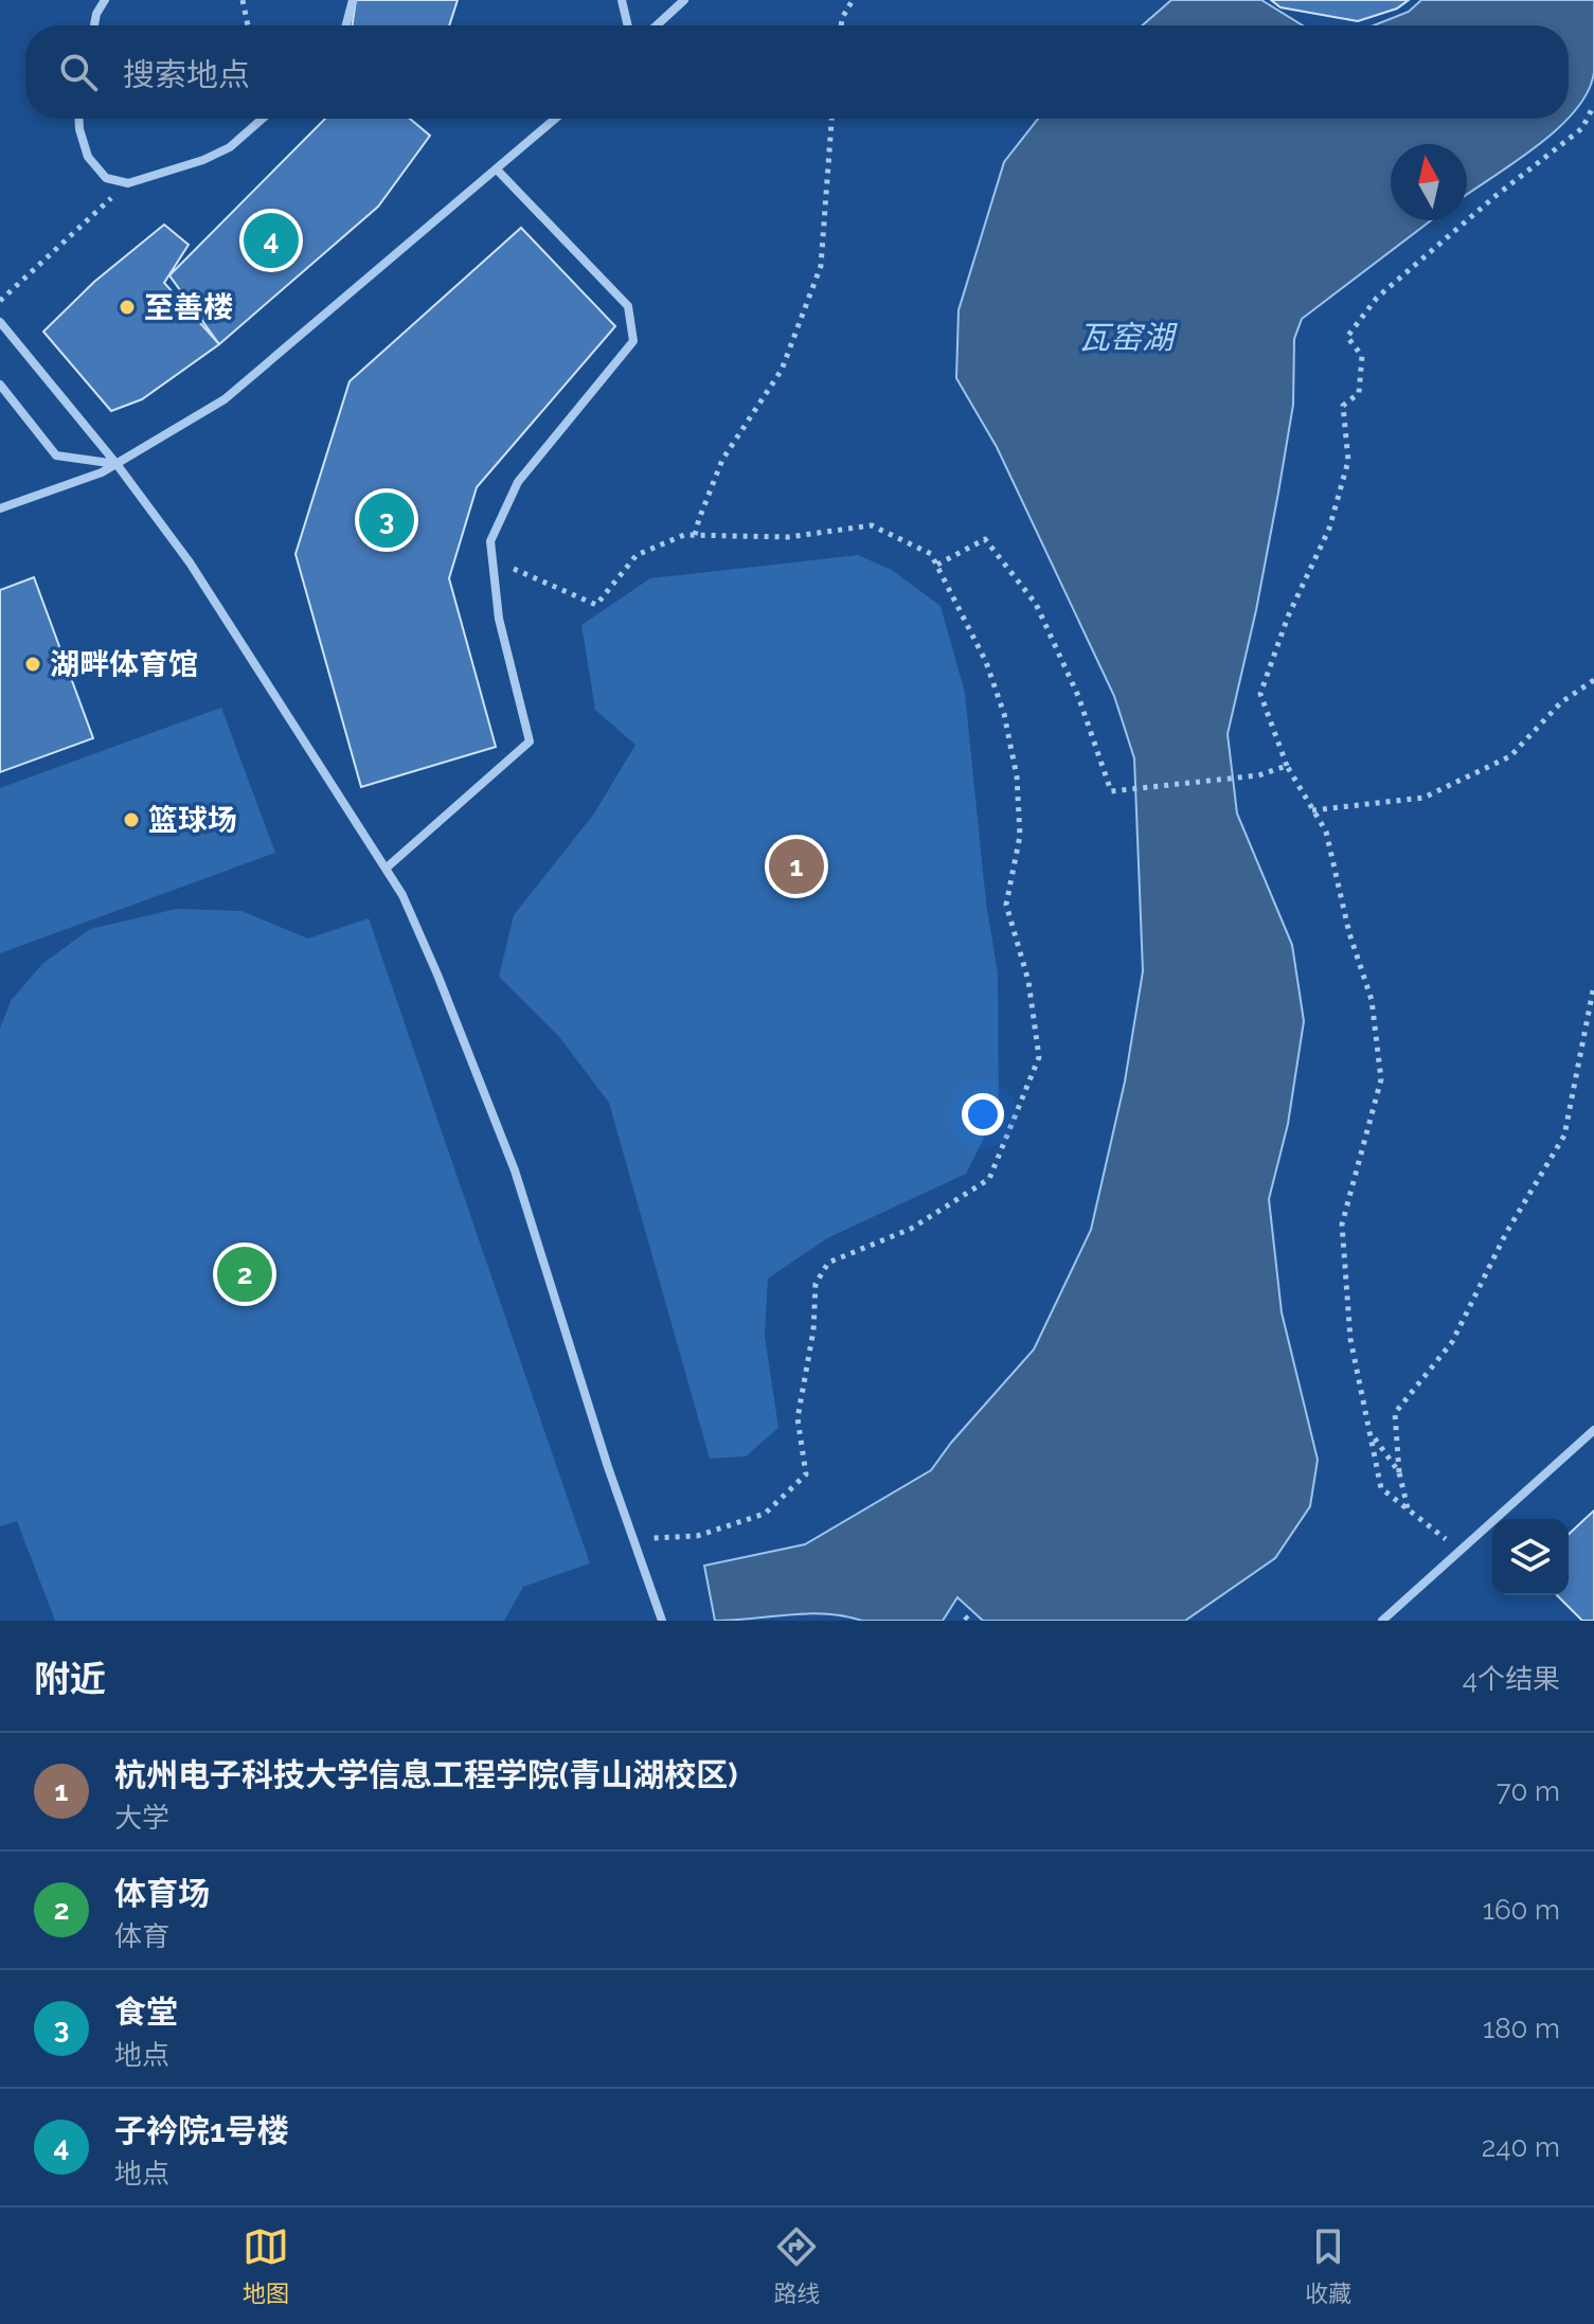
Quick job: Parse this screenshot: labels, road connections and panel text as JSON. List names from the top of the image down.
{
  "water": ["瓦窑湖"],
  "places": ["至善楼", "湖畔体育馆", "篮球场"],
  "north": "top",
  "page": {
    "search": "搜索地点",
    "pins": [
      "4",
      "3",
      "1",
      "2"
    ],
    "heading": ["附近", "4个结果"],
    "list": [
      {
        "mark": "1",
        "name": "杭州电子科技大学信息工程学院(青山湖校区)",
        "note": "大学",
        "value": "70 m"
      },
      {
        "mark": "2",
        "name": "体育场",
        "note": "体育",
        "value": "160 m"
      },
      {
        "mark": "3",
        "name": "食堂",
        "note": "地点",
        "value": "180 m"
      },
      {
        "mark": "4",
        "name": "子衿院1号楼",
        "note": "地点",
        "value": "240 m"
      }
    ],
    "nav": ["地图", "路线", "收藏"]
  }
}
